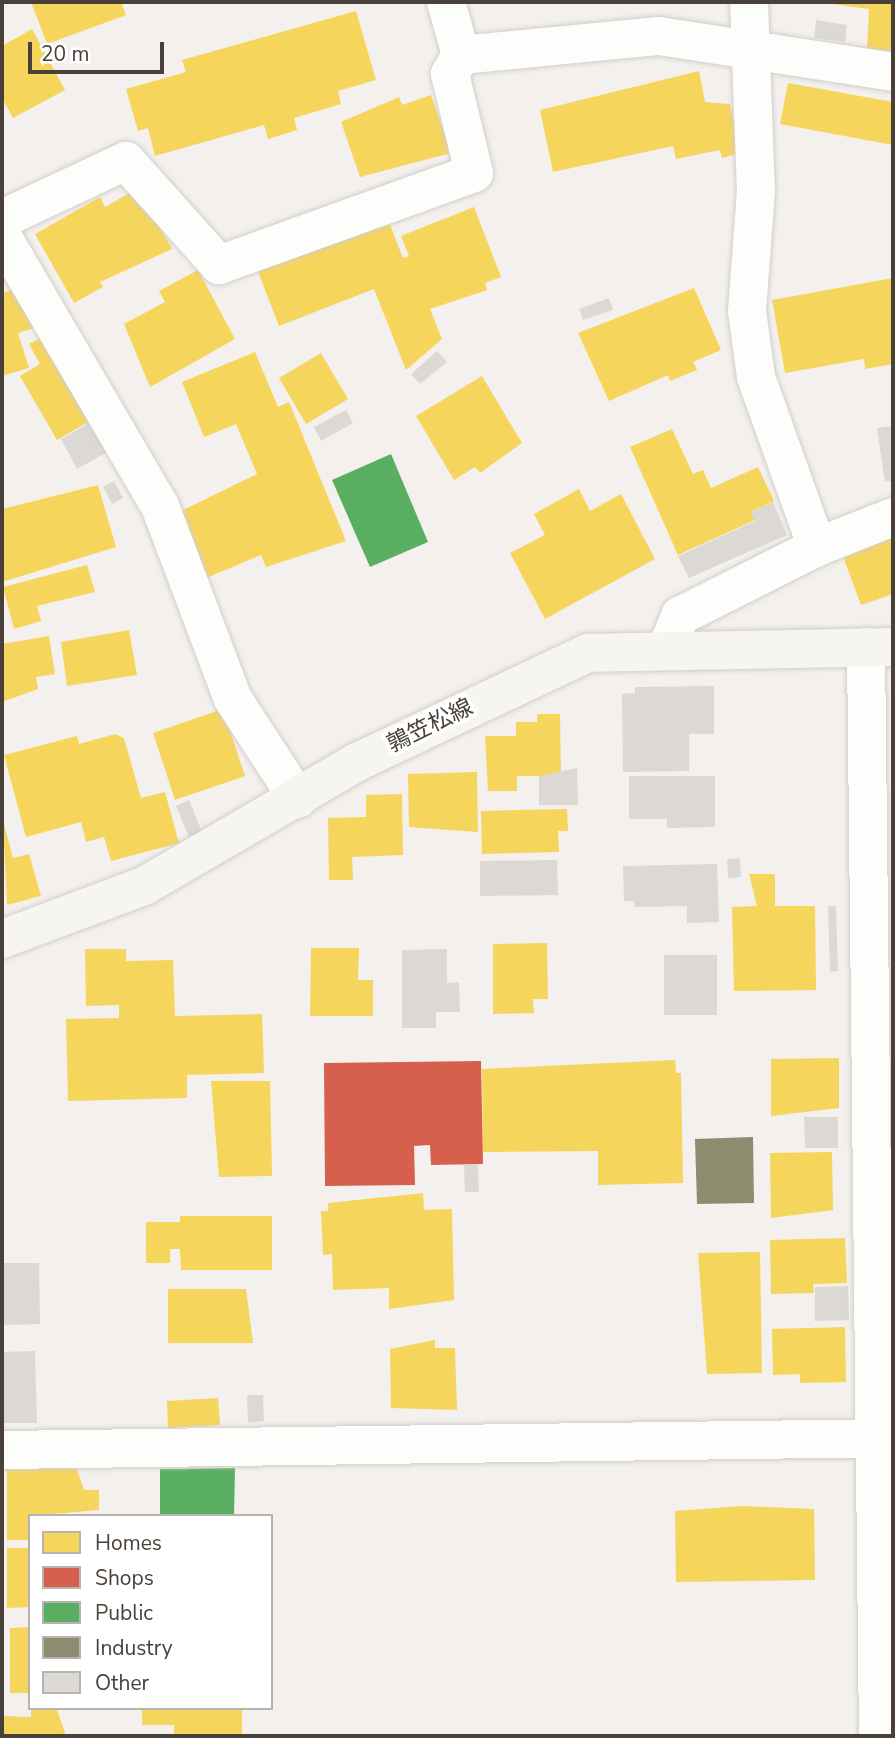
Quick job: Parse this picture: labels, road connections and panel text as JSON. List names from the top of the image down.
{
  "streets": {
    "main road": ["鶉笠松線"]
  },
  "legend": [
    "Homes",
    "Shops",
    "Public",
    "Industry",
    "Other"
  ],
  "scale_bar": "20 m"
}
